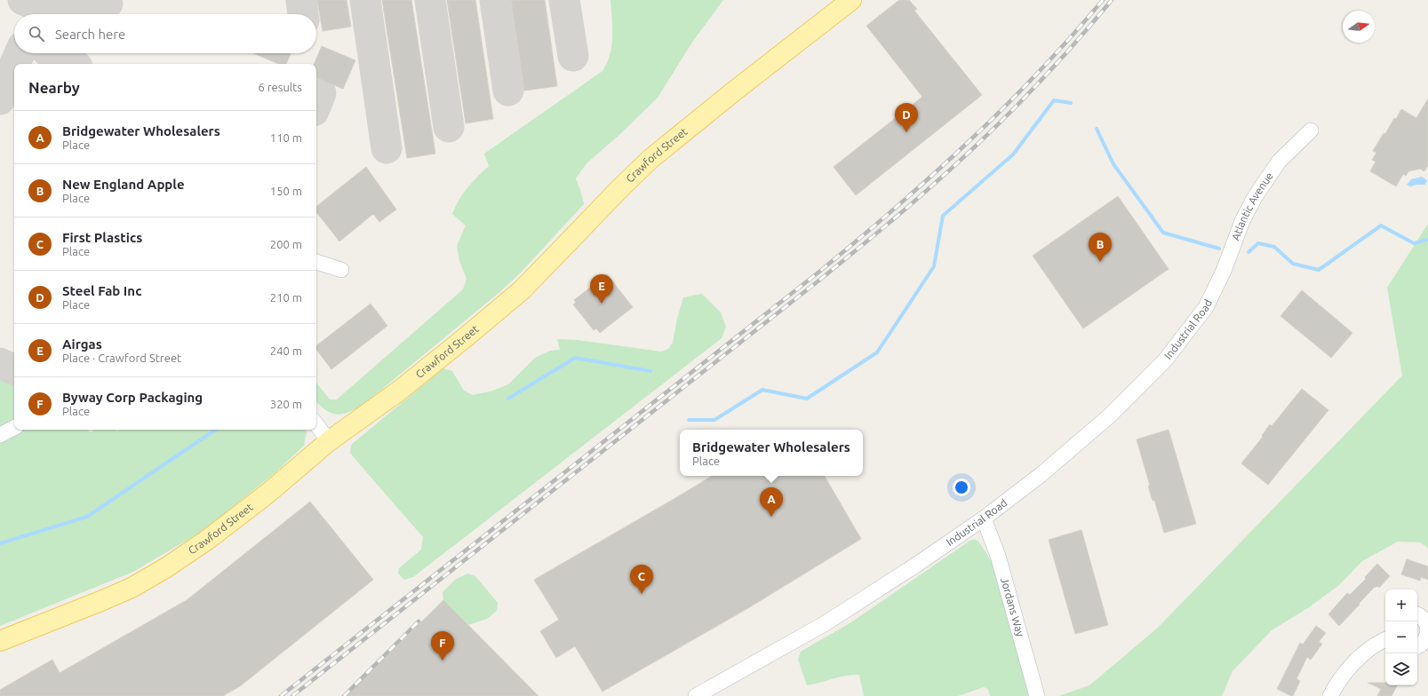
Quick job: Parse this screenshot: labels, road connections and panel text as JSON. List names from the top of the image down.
{
  "streets": {
    "main road": ["Crawford Street"],
    "street": ["Atlantic Avenue", "Industrial Road", "Jordans Way"]
  },
  "crossings": [
    ["Atlantic Avenue", "Industrial Road"],
    ["Industrial Road", "Jordans Way"]
  ],
  "north": "right",
  "page": {
    "search": "Search here",
    "heading": ["Nearby", "6 results"],
    "pins": [
      "D",
      "B",
      "E",
      "A",
      "C",
      "F"
    ],
    "list": [
      {
        "mark": "A",
        "name": "Bridgewater Wholesalers",
        "note": "Place",
        "value": "110 m"
      },
      {
        "mark": "B",
        "name": "New England Apple",
        "note": "Place",
        "value": "150 m"
      },
      {
        "mark": "C",
        "name": "First Plastics",
        "note": "Place",
        "value": "200 m"
      },
      {
        "mark": "D",
        "name": "Steel Fab Inc",
        "note": "Place",
        "value": "210 m"
      },
      {
        "mark": "E",
        "name": "Airgas",
        "note": "Place · Crawford Street",
        "value": "240 m"
      },
      {
        "mark": "F",
        "name": "Byway Corp Packaging",
        "note": "Place",
        "value": "320 m"
      }
    ],
    "popup": ["Bridgewater Wholesalers", "Place"],
    "map_buttons": ["+", "−"]
  }
}
